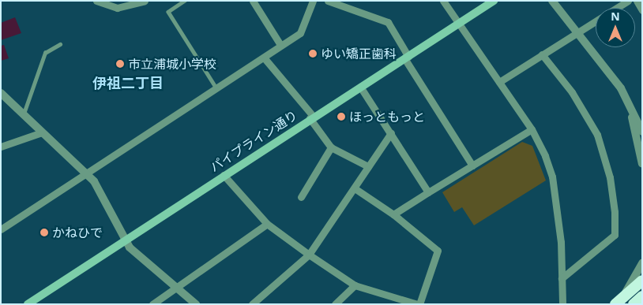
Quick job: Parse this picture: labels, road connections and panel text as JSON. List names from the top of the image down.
{
  "streets": {
    "main road": ["パイプライン通り"]
  },
  "districts": ["伊祖二丁目"],
  "places": [
    "ゆい矯正歯科",
    "市立浦城小学校",
    "ほっともっと",
    "かねひで"
  ],
  "north": "top"
}
